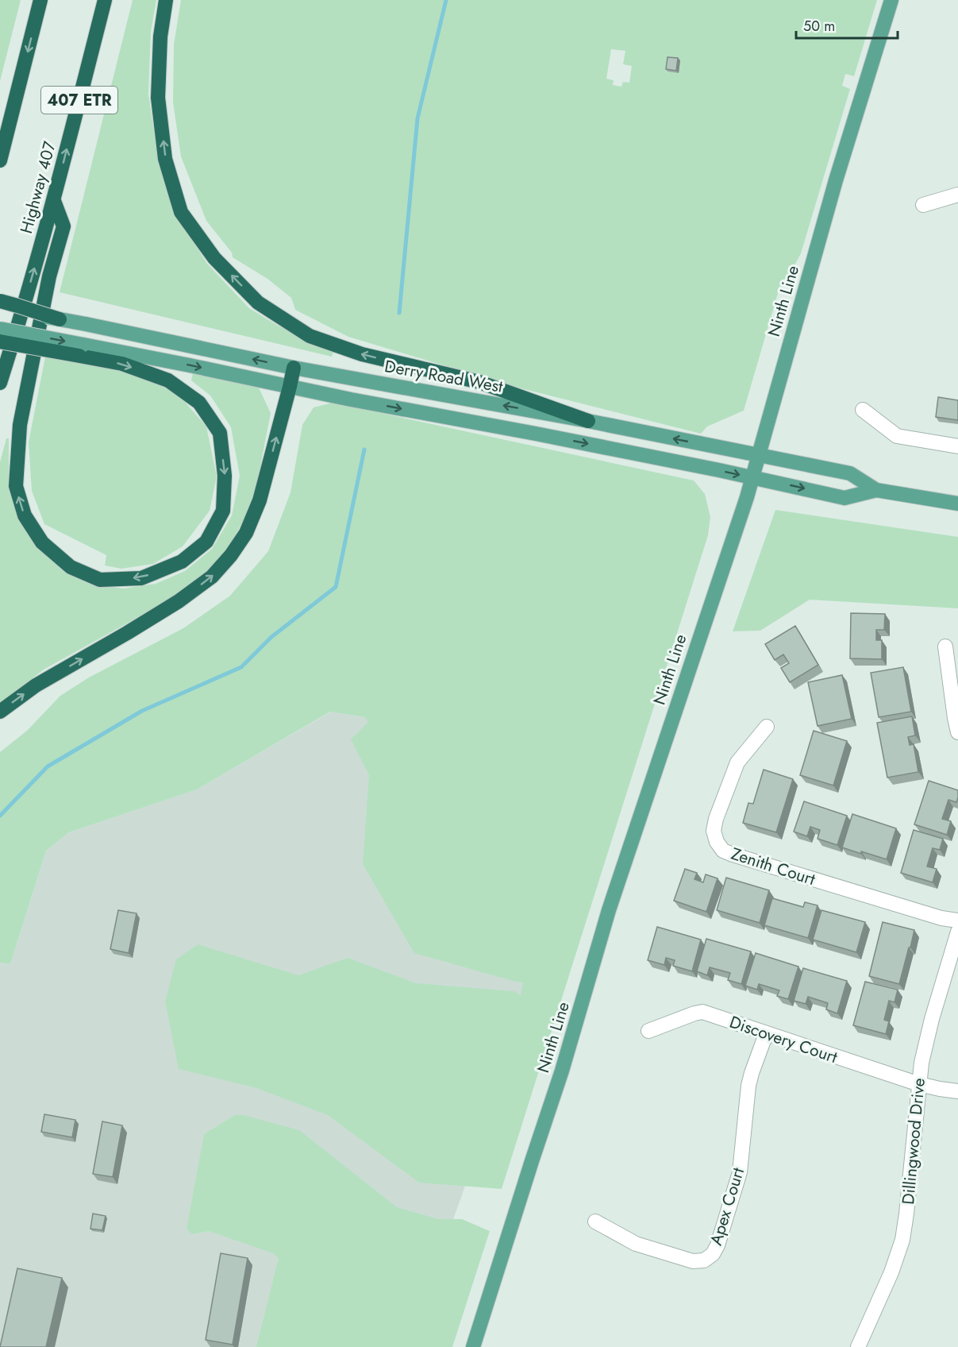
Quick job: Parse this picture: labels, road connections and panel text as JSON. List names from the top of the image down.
{
  "streets": {
    "highway": ["407 ETR", "Highway 407"],
    "main road": ["Ninth Line", "Derry Road West"],
    "street": [
      "Zenith Court",
      "Discovery Court",
      "Dillingwood Drive",
      "Apex Court"
    ]
  },
  "crossings": [
    ["Ninth Line", "Derry Road West"],
    ["Discovery Court", "Dillingwood Drive"],
    ["Discovery Court", "Apex Court"]
  ],
  "scale_bar": "50 m"
}
